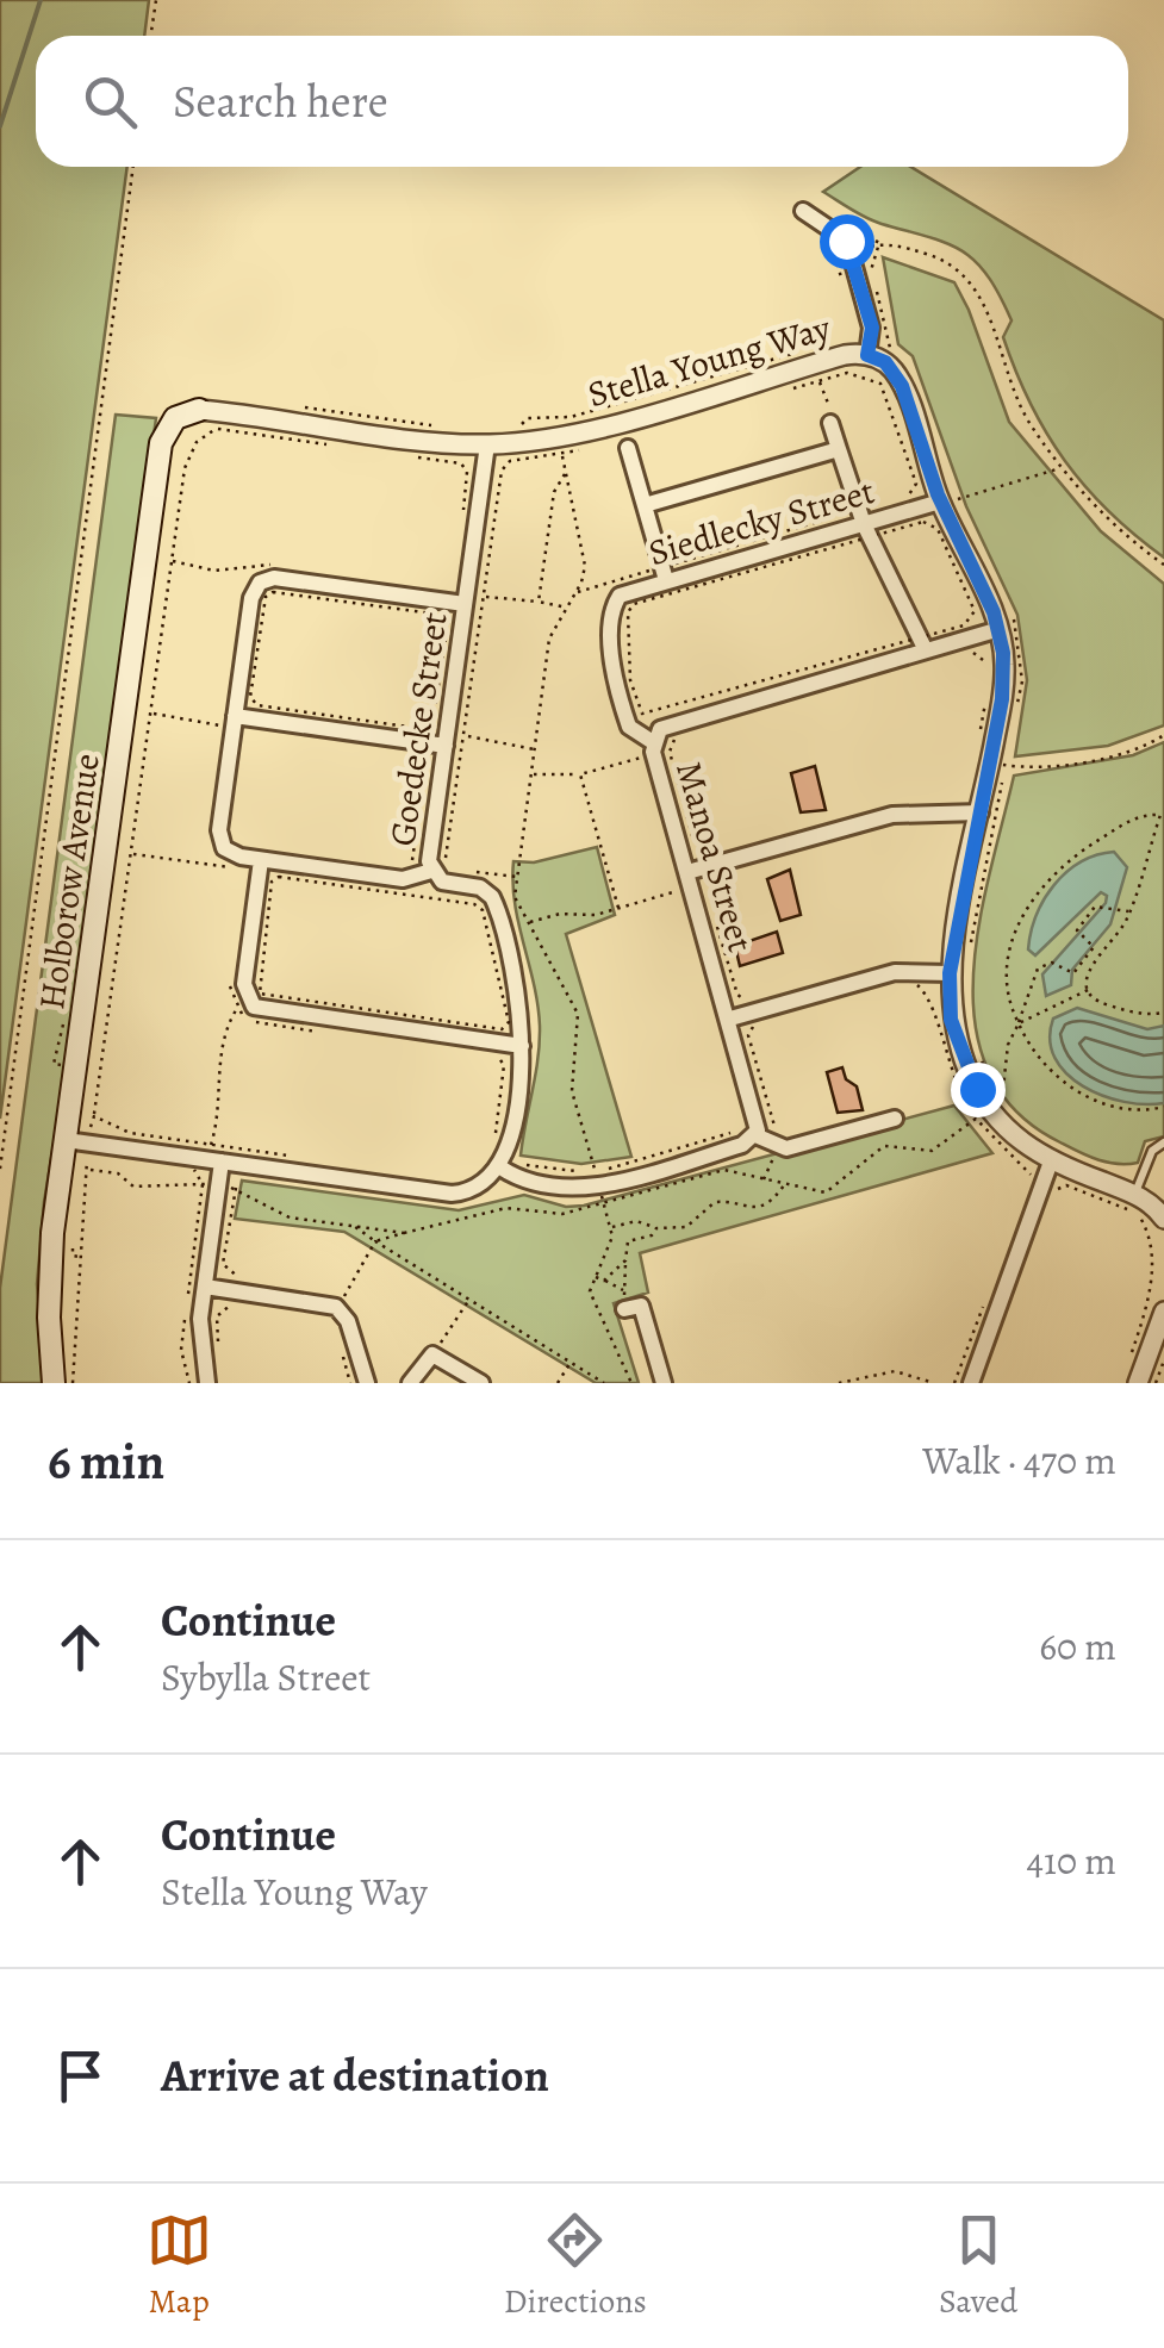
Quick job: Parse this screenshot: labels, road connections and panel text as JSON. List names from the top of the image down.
{
  "streets": {
    "main road": ["Holborow Avenue"],
    "street": [
      "Stella Young Way",
      "Siedlecky Street",
      "Goedecke Street",
      "Manoa Street"
    ]
  },
  "crossings": [
    ["Stella Young Way", "Siedlecky Street"],
    ["Stella Young Way", "Goedecke Street"],
    ["Stella Young Way", "Manoa Street"],
    ["Stella Young Way", "Holborow Avenue"],
    ["Siedlecky Street", "Manoa Street"]
  ],
  "page": {
    "search": "Search here",
    "heading": ["6 min", "Walk · 470 m"],
    "list": [
      ["Continue", "Sybylla Street", "60 m"],
      ["Continue", "Stella Young Way", "410 m"],
      "Arrive at destination"
    ],
    "nav": ["Map", "Directions", "Saved"]
  }
}
